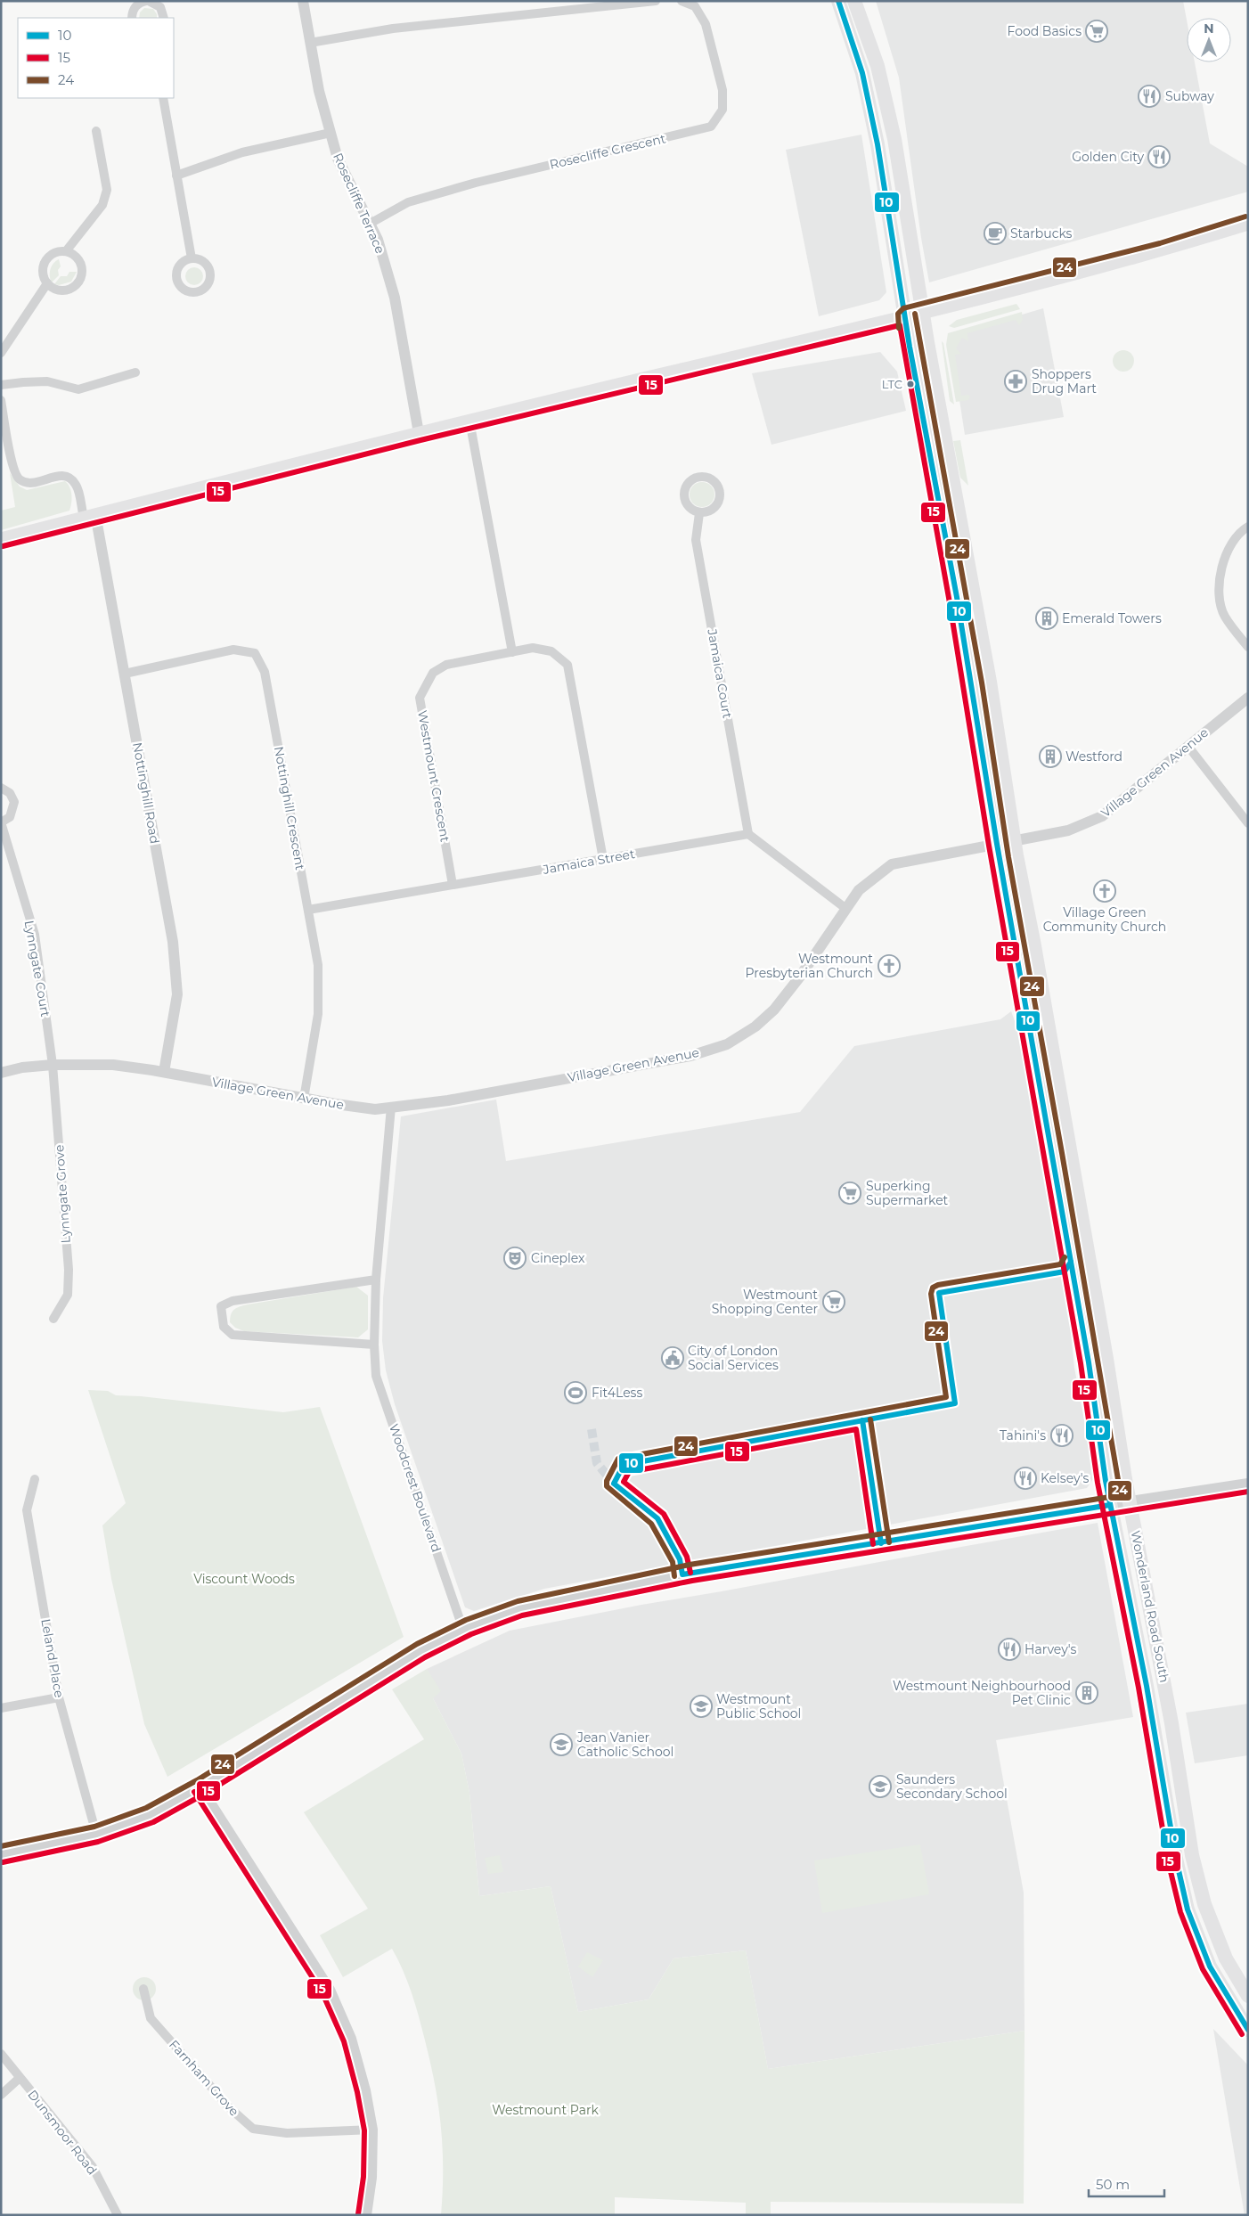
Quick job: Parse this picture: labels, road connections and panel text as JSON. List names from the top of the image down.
{
  "streets": {
    "main road": ["Wonderland Road South"],
    "street": [
      "Rosecliffe Crescent",
      "Rosecliffe Terrace",
      "Jamaica Court",
      "Village Green Avenue",
      "Westmount Crescent",
      "Nottinghill Road",
      "Nottinghill Crescent",
      "Jamaica Street",
      "Lynngate Court",
      "Lynngate Grove",
      "Woodcrest Boulevard",
      "Leland Place",
      "Farnham Grove",
      "Dunsmoor Road"
    ]
  },
  "crossings": [
    ["Rosecliffe Crescent", "Rosecliffe Terrace"],
    ["Jamaica Court", "Jamaica Street"],
    ["Village Green Avenue", "Nottinghill Road"],
    ["Village Green Avenue", "Nottinghill Crescent"],
    ["Village Green Avenue", "Lynngate Court"],
    ["Village Green Avenue", "Lynngate Grove"],
    ["Village Green Avenue", "Woodcrest Boulevard"],
    ["Village Green Avenue", "Wonderland Road South"],
    ["Westmount Crescent", "Jamaica Street"],
    ["Nottinghill Road", "Nottinghill Crescent"],
    ["Nottinghill Crescent", "Jamaica Street"],
    ["Lynngate Court", "Lynngate Grove"]
  ],
  "parks": ["Viscount Woods", "Westmount Park"],
  "places": {
    "supermarket": ["Food Basics", "Superking Supermarket", "Westmount Shopping Center"],
    "restaurant": [
      "Subway",
      "Golden City",
      "Tahini's",
      "Kelsey's",
      "Harvey's"
    ],
    "cafe": ["Starbucks"],
    "pharmacy": ["Shoppers Drug Mart"],
    "other": ["LTC"],
    "building": ["Emerald Towers", "Westford", "Westmount Neighbourhood Pet Clinic"],
    "church": ["Village Green Community Church", "Westmount Presbyterian Church"],
    "theatre": ["Cineplex"],
    "public building": ["City of London Social Services"],
    "sports": ["Fit4Less"],
    "school or university": ["Westmount Public School", "Jean Vanier Catholic School", "Saunders Secondary School"]
  },
  "lines": ["transit line 10", "transit line 24", "transit line 15"],
  "legend": ["10", "15", "24"],
  "scale_bar": "50 m",
  "north": "top"
}
